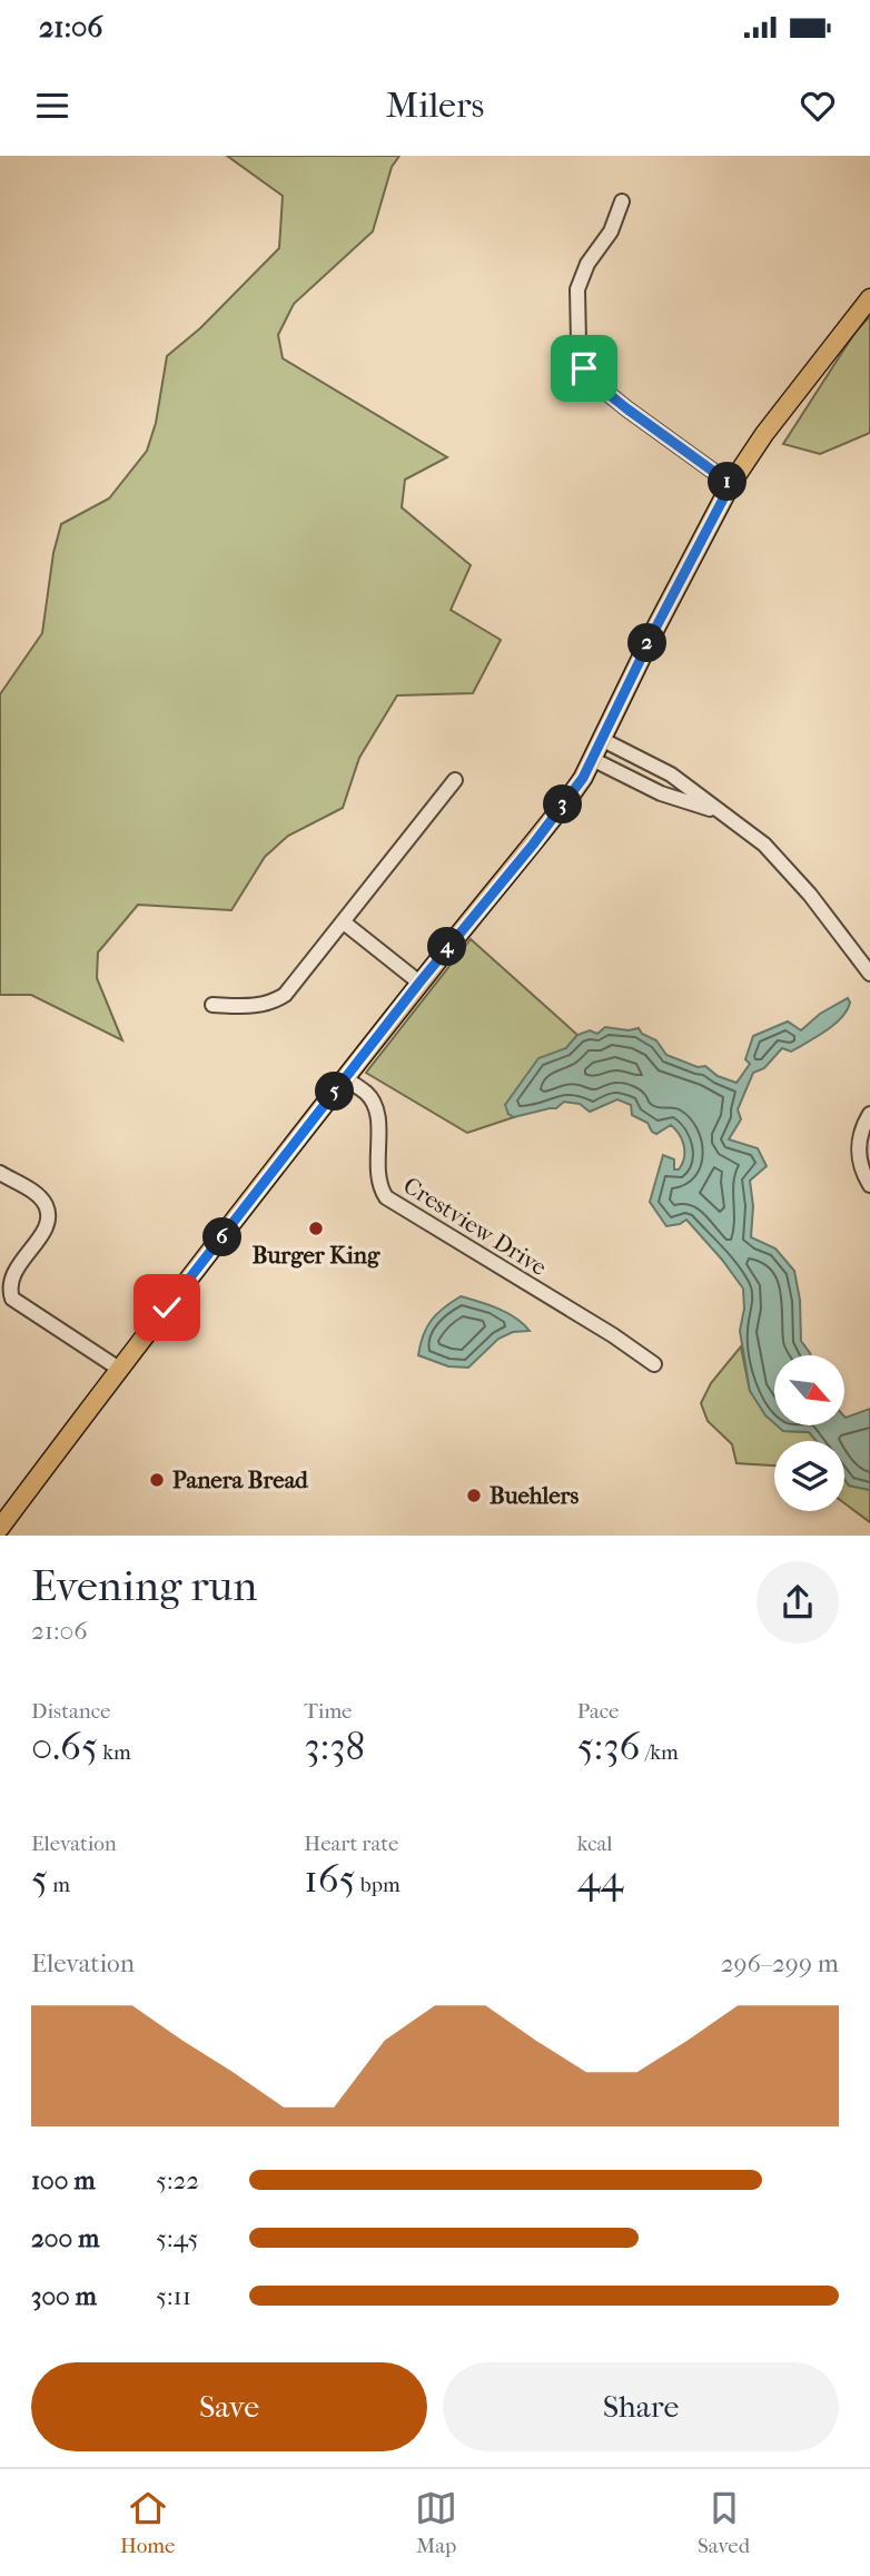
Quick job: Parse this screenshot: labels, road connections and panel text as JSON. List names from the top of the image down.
{
  "streets": {
    "street": ["Crestview Drive"]
  },
  "places": ["Burger King", "Panera Bread", "Buehlers"],
  "north": "bottom right",
  "page": {
    "status": "21:06",
    "header": "Milers",
    "pins": [
      "1",
      "2",
      "3",
      "4",
      "5",
      "6"
    ],
    "heading": ["Evening run", "21:06"],
    "stats": [
      ["Distance", "0.65 km"],
      ["Time", "3:38"],
      ["Pace", "5:36 /km"],
      ["Elevation", "5 m"],
      ["Heart rate", "165 bpm"],
      ["kcal", "44"]
    ],
    "chart": ["Elevation", "296–299 m"],
    "list": [
      {
        "name": "100 m",
        "note": "5:22"
      },
      {
        "name": "200 m",
        "note": "5:45"
      },
      {
        "name": "300 m",
        "note": "5:11"
      }
    ],
    "buttons": ["Save", "Share"],
    "tabs": ["Home", "Map", "Saved"]
  }
}
